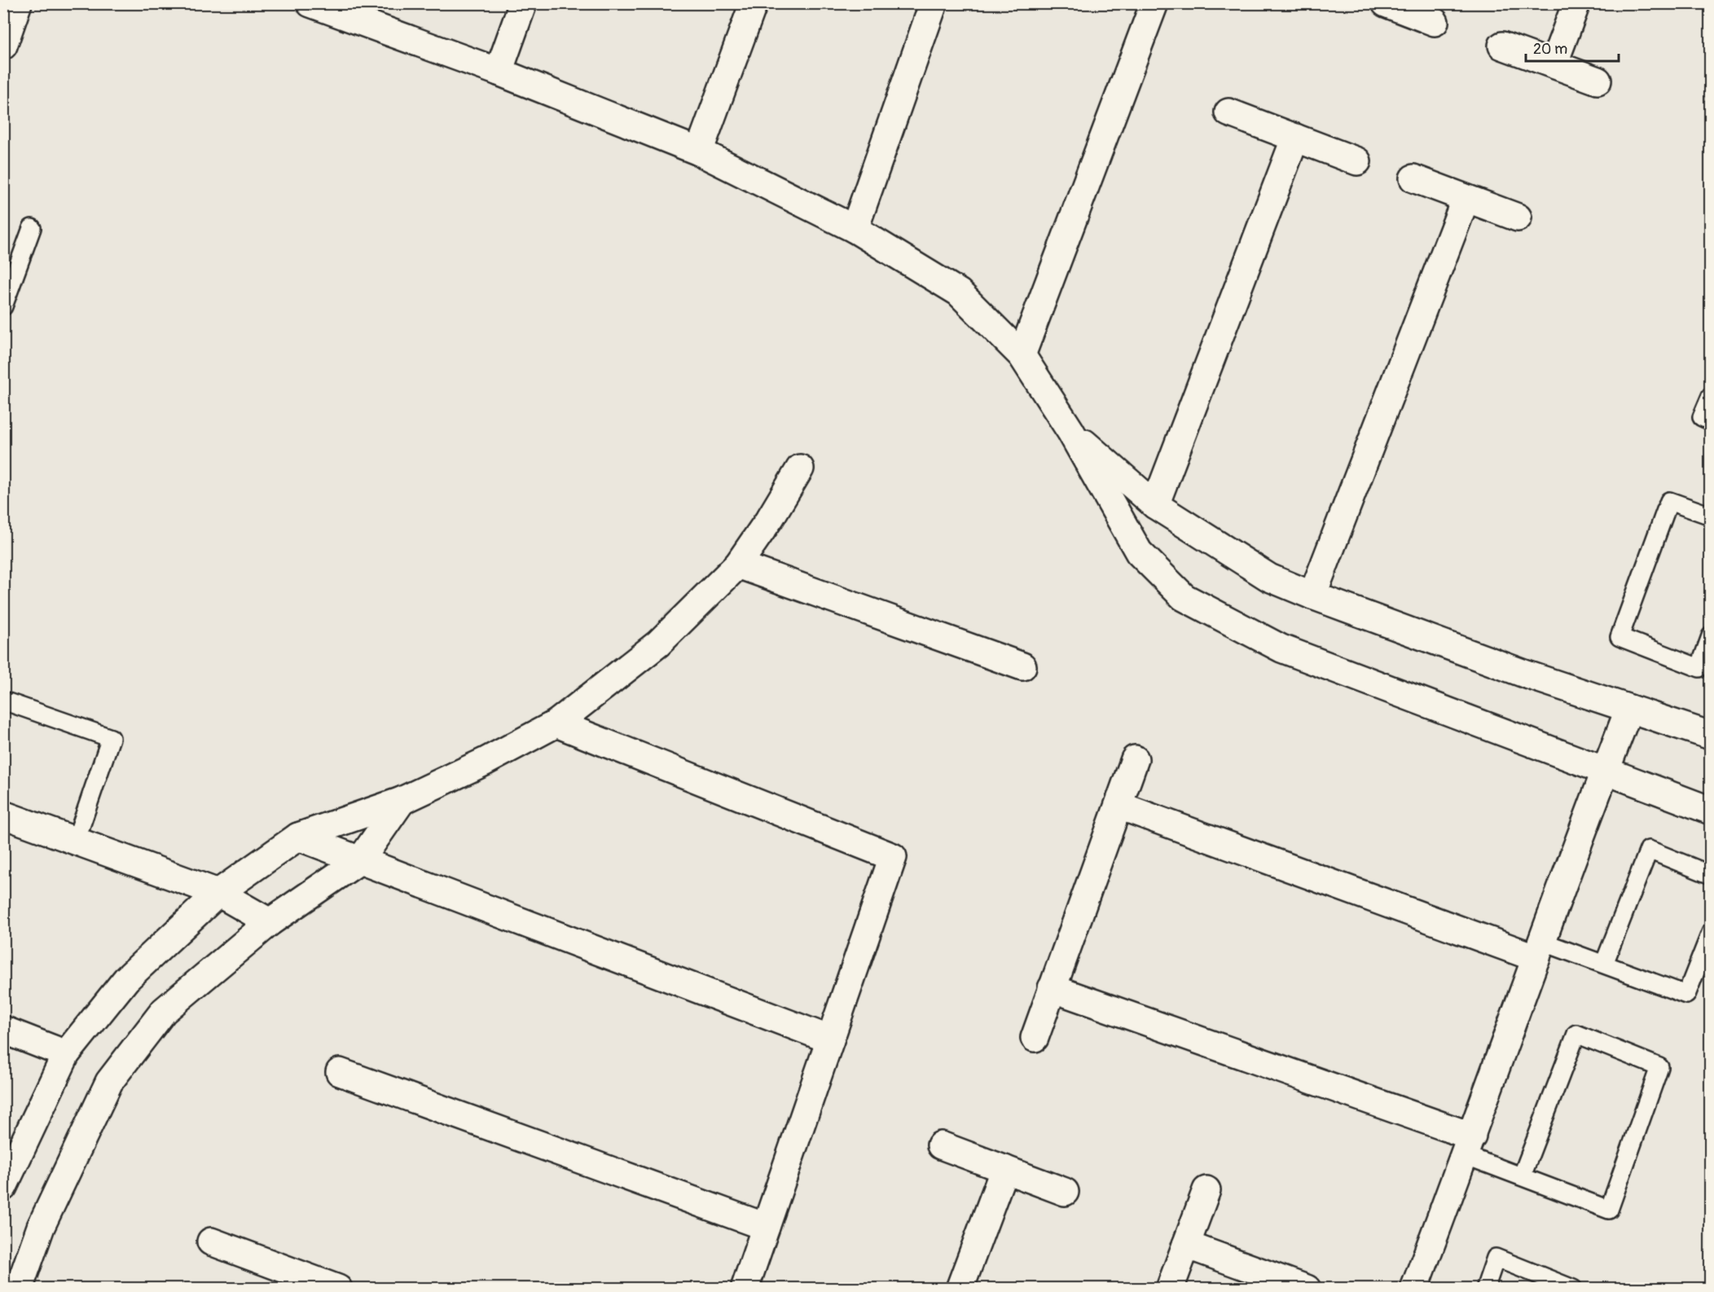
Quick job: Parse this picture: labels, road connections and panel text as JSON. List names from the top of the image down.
{
  "scale_bar": "20 m"
}
